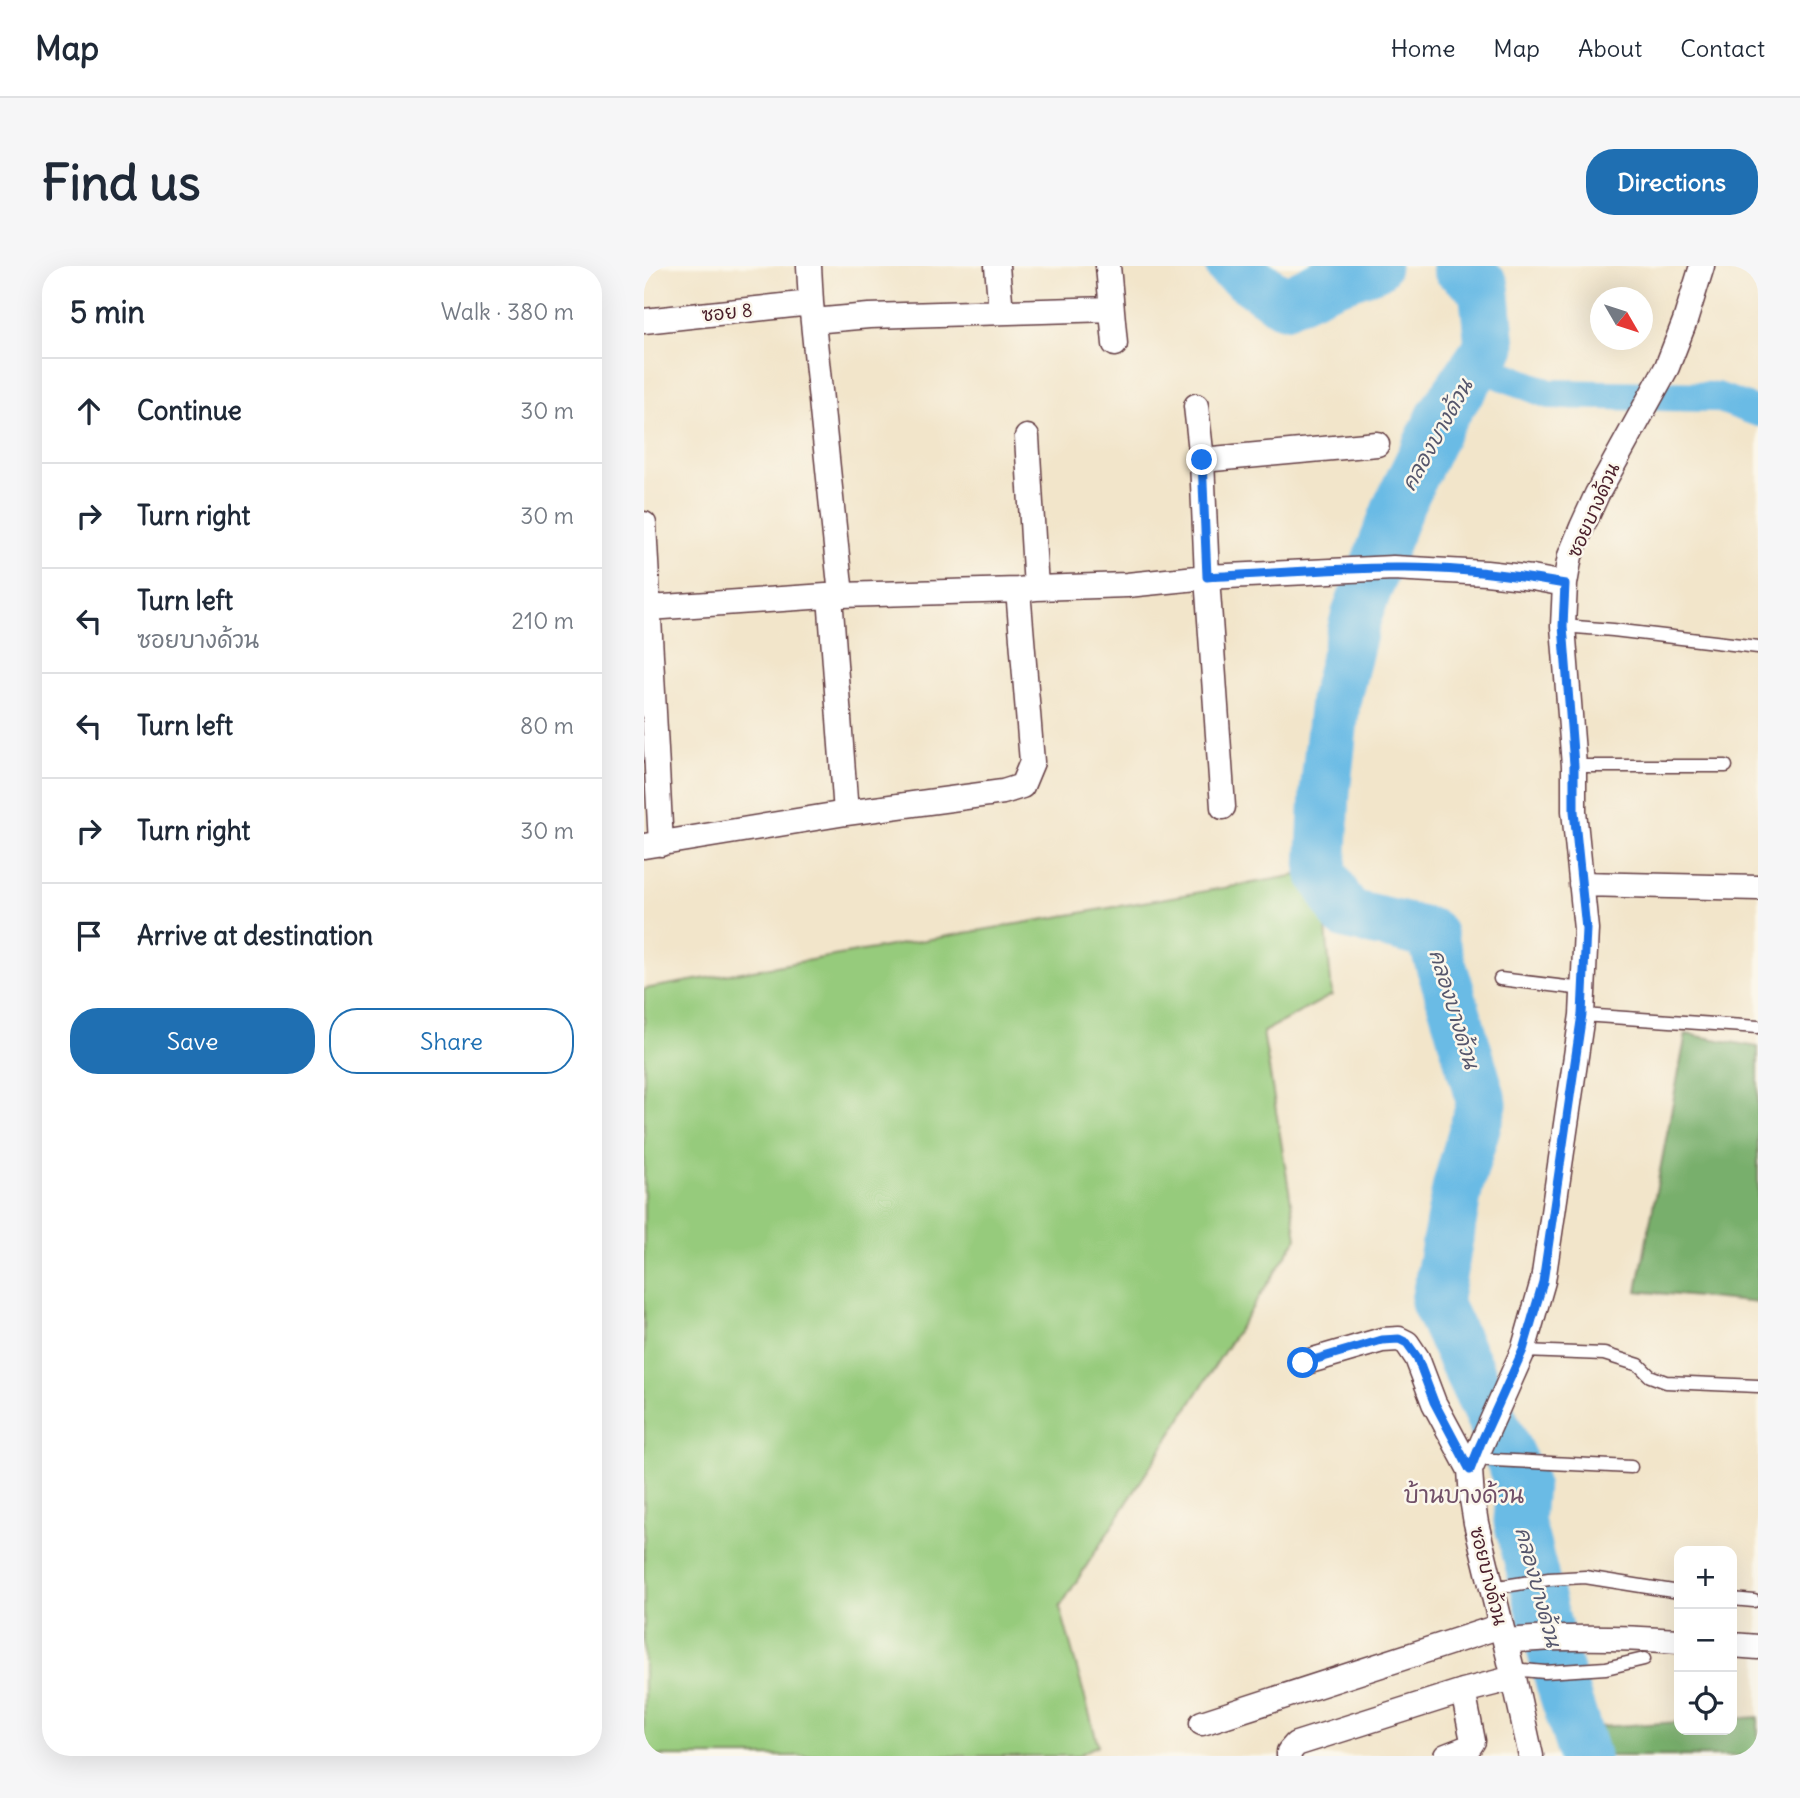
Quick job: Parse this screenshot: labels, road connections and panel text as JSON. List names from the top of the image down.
{
  "streets": {
    "street": ["ซอย 8", "ซอยบางด้วน"]
  },
  "districts": ["บ้านบางด้วน"],
  "water": ["คลองบางด้วน"],
  "north": "bottom right",
  "page": {
    "header": "Map",
    "nav": [
      "Home",
      "Map",
      "About",
      "Contact"
    ],
    "buttons": [
      "Directions",
      ["Save", "Share"]
    ],
    "title": "Find us",
    "heading": ["5 min", "Walk · 380 m"],
    "list": [
      ["Continue", "30 m"],
      ["Turn right", "30 m"],
      ["Turn left", "ซอยบางด้วน", "210 m"],
      ["Turn left", "80 m"],
      ["Turn right", "30 m"],
      "Arrive at destination"
    ],
    "map_buttons": ["+", "−"]
  }
}
